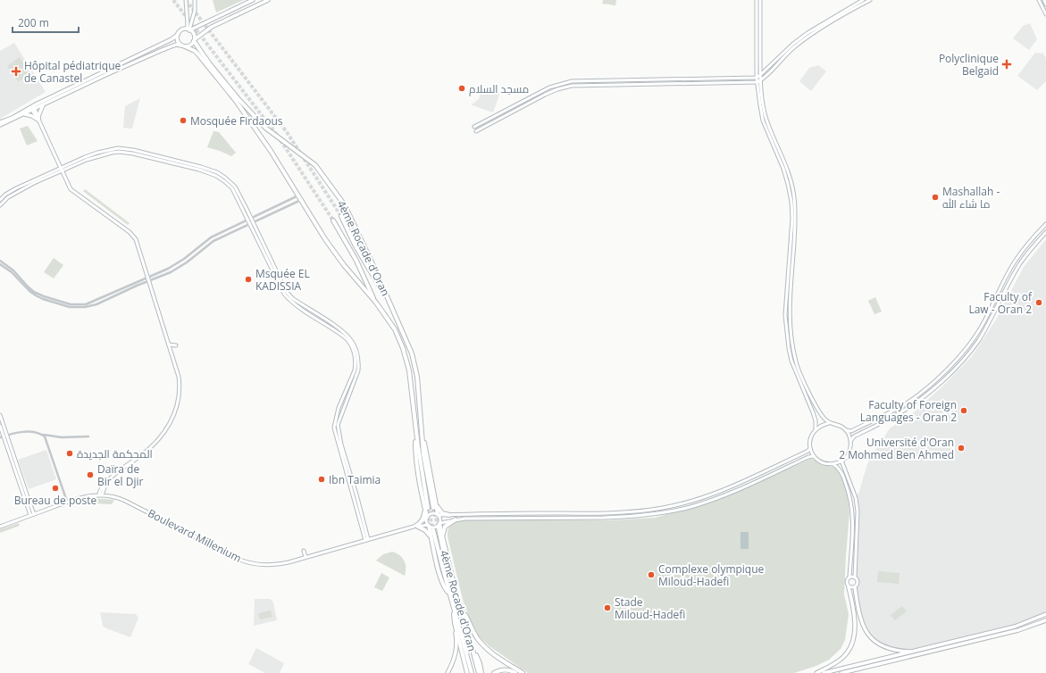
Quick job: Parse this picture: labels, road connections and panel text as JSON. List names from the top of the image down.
{
  "streets": {
    "highway": ["4ème Rocade d'Oran"],
    "main road": ["Boulevard Millenium"]
  },
  "crossings": [
    ["4ème Rocade d'Oran", "Boulevard Millenium"]
  ],
  "places": {
    "health": ["Polyclinique Belgaid", "Hôpital pédiatrique de Canastel"],
    "other": [
      "مسجد السلام",
      "Mosquée Firdaous",
      "Mashallah - ما شاء الله",
      "Msquée EL KADISSIA",
      "Faculty of Law - Oran 2",
      "Faculty of Foreign Languages - Oran 2",
      "Université d'Oran 2 Mohmed Ben Ahmed",
      "المحكمة الجديدة",
      "Daïra de Bir el Djir",
      "Ibn Taimia",
      "Bureau de poste",
      "Complexe olympique Miloud-Hadefi",
      "Stade Miloud-Hadefi"
    ]
  },
  "scale_bar": "200 m"
}
